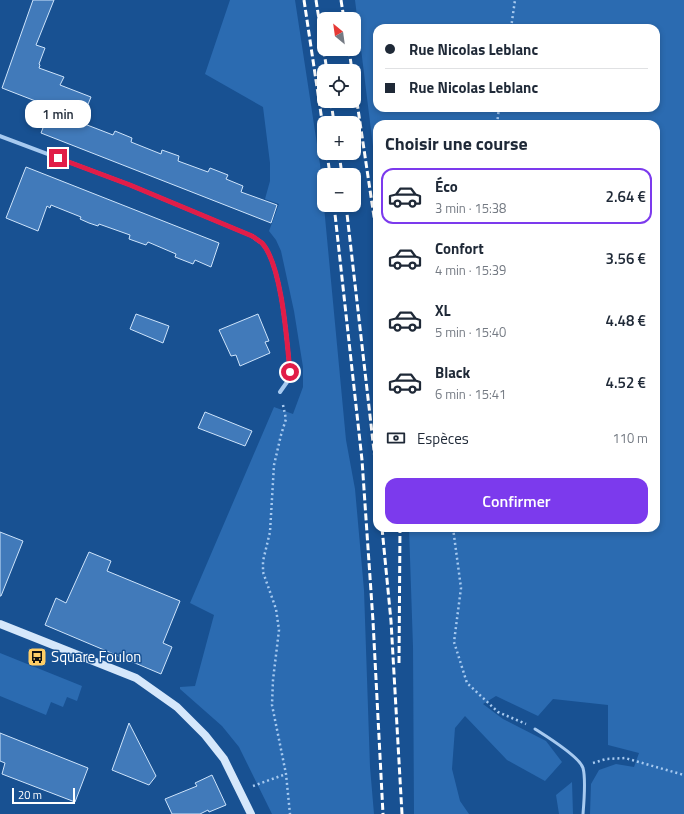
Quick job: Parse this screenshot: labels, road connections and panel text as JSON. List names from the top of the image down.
{
  "places": {
    "bus stop": ["Square Foulon"]
  },
  "scale_bar": "20 m",
  "north": "top left",
  "page": {
    "map_buttons": ["+", "−"],
    "banner": ["Rue Nicolas Leblanc", "Rue Nicolas Leblanc"],
    "bubble": "1 min",
    "heading": "Choisir une course",
    "list": [
      {
        "name": "Éco",
        "note": "3 min · 15:38",
        "value": "2.64 €"
      },
      {
        "name": "Confort",
        "note": "4 min · 15:39",
        "value": "3.56 €"
      },
      {
        "name": "XL",
        "note": "5 min · 15:40",
        "value": "4.48 €"
      },
      {
        "name": "Black",
        "note": "6 min · 15:41",
        "value": "4.52 €"
      }
    ],
    "pay": ["Espèces", "110 m"],
    "buttons": "Confirmer",
    "scale": "20 m"
  }
}
